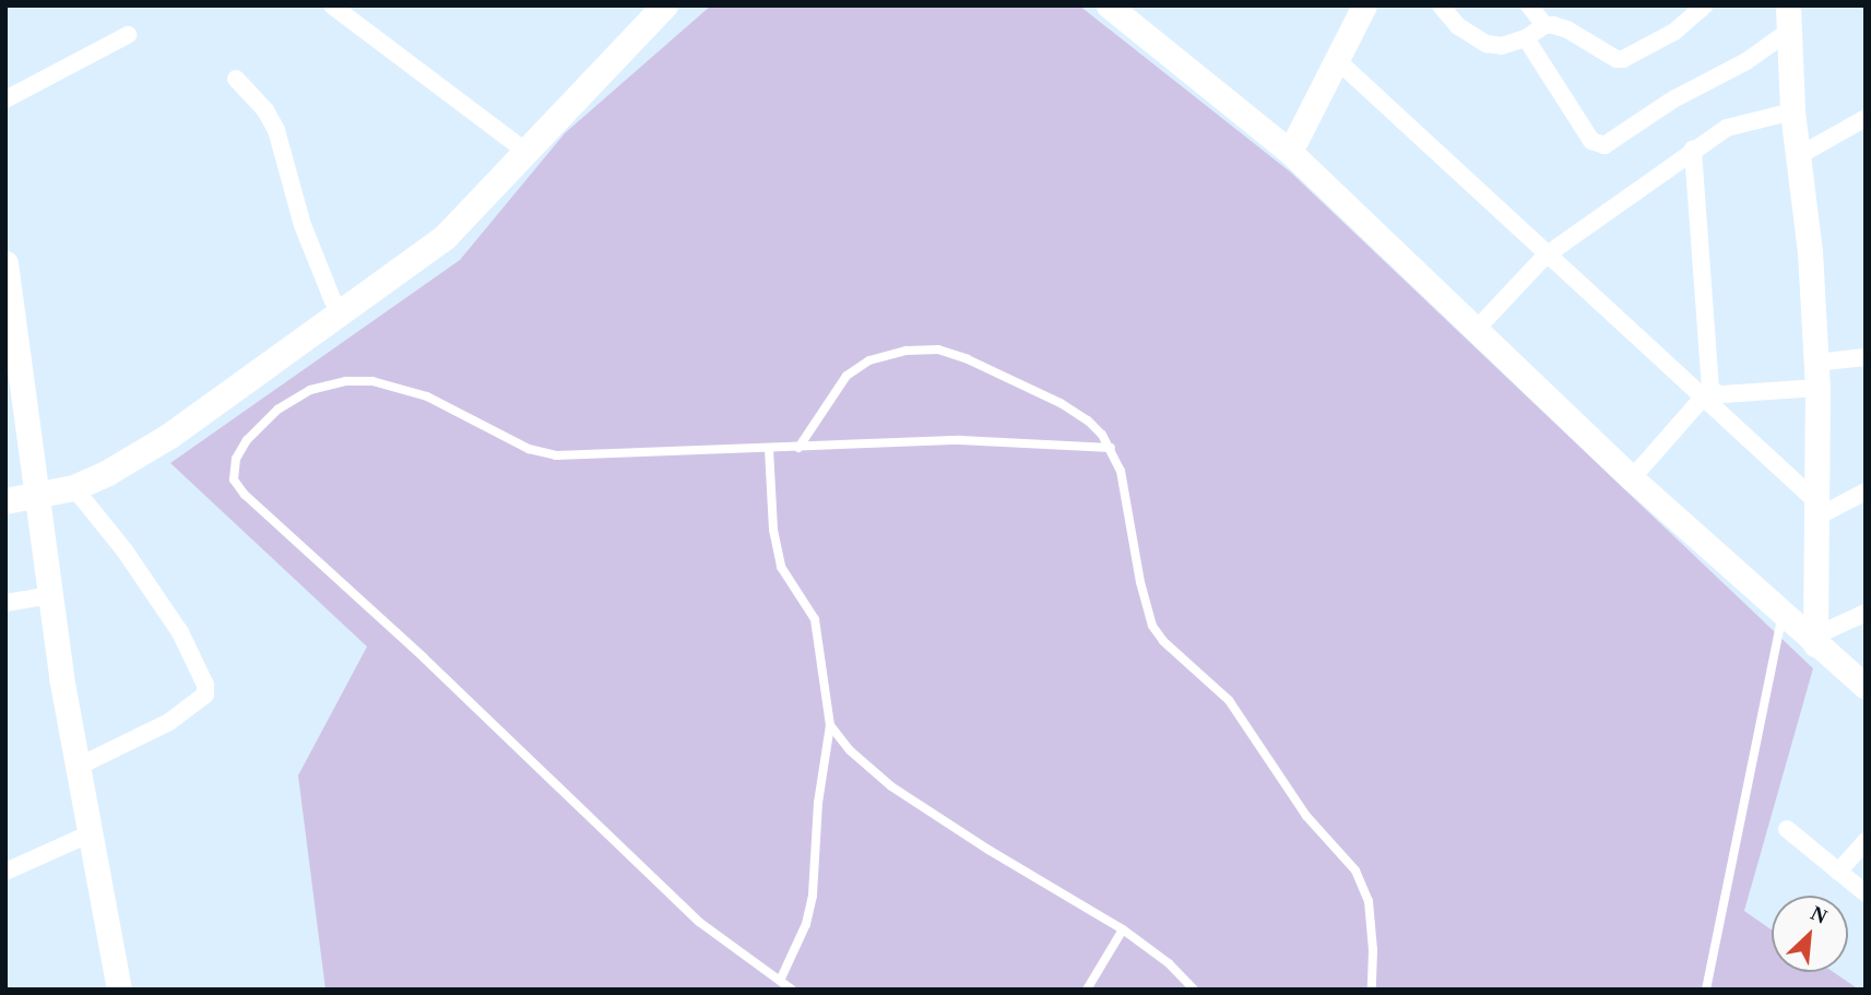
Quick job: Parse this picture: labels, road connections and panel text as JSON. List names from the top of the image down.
{
  "north": "top right"
}
